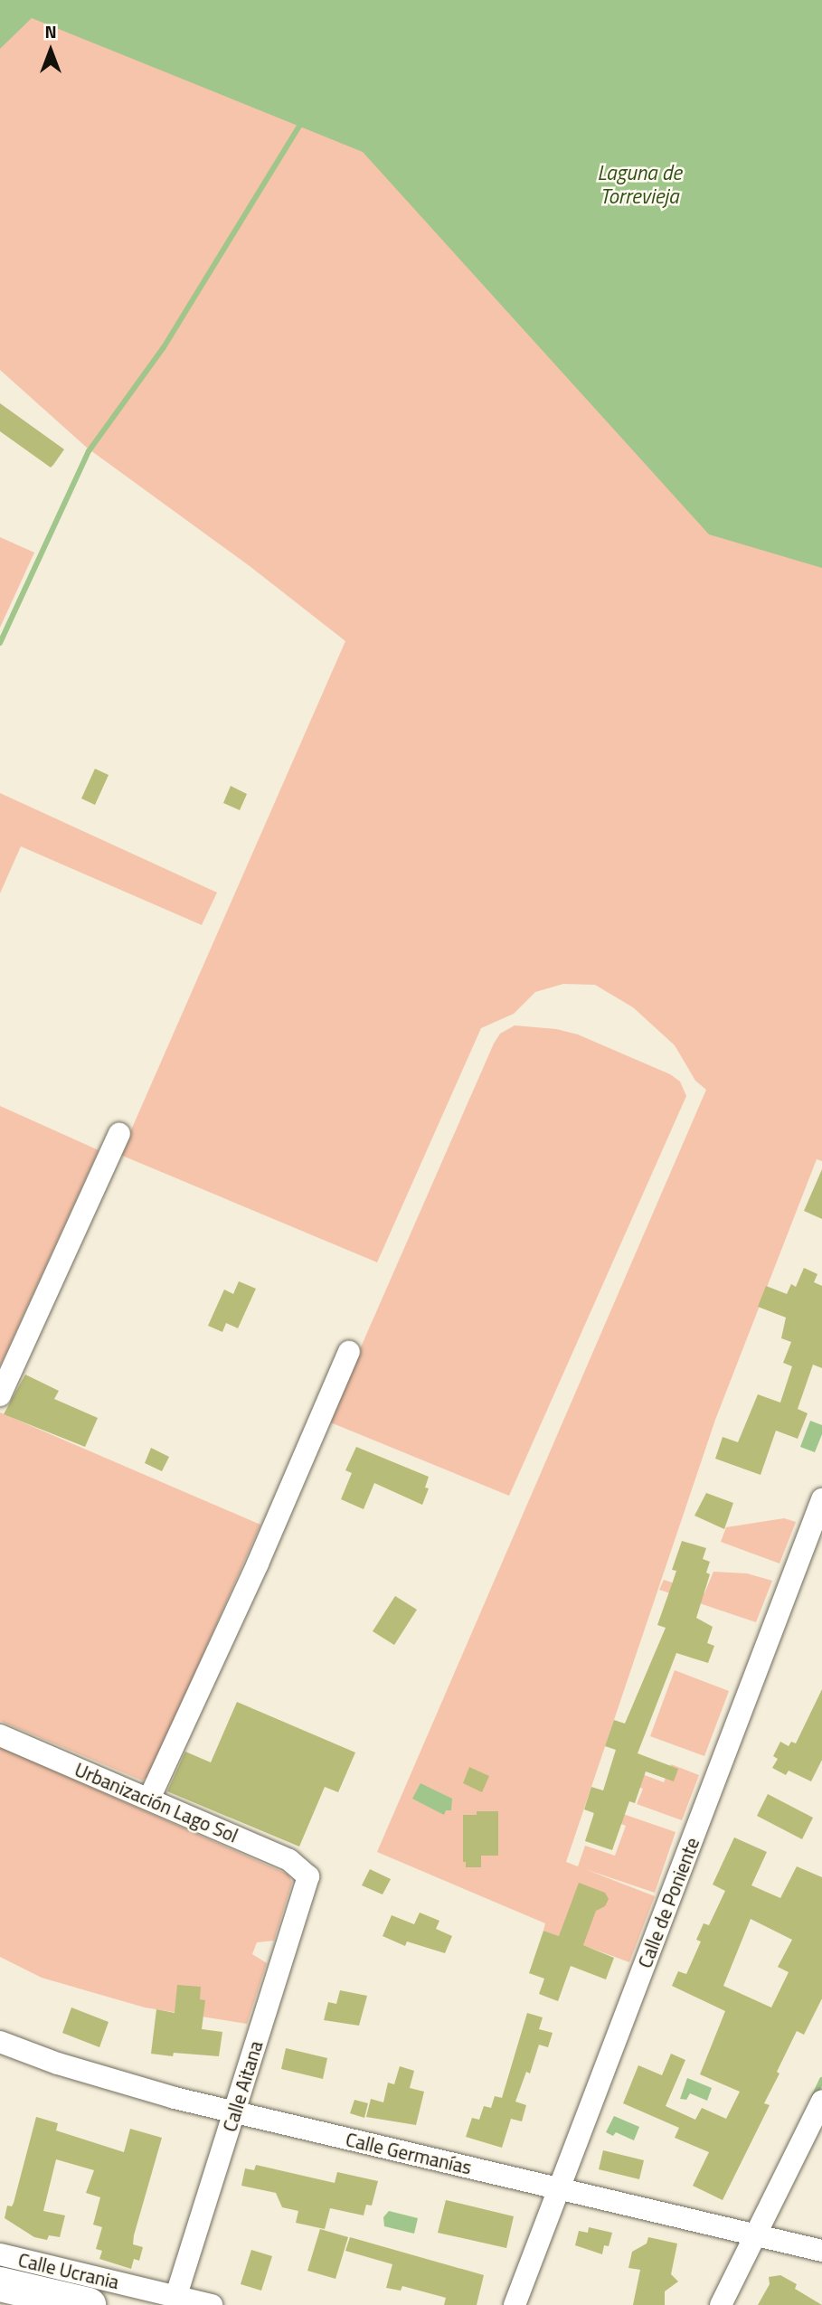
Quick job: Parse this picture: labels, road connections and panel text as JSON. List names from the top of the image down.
{
  "streets": {
    "street": [
      "Urbanización Lago Sol",
      "Calle de Poniente",
      "Calle Aitana",
      "Calle Germanías",
      "Calle Ucrania"
    ]
  },
  "crossings": [
    ["Urbanización Lago Sol", "Calle Aitana"],
    ["Calle de Poniente", "Calle Germanías"],
    ["Calle Aitana", "Calle Germanías"],
    ["Calle Aitana", "Calle Ucrania"]
  ],
  "water": ["Laguna de Torrevieja"],
  "north": "top"
}
